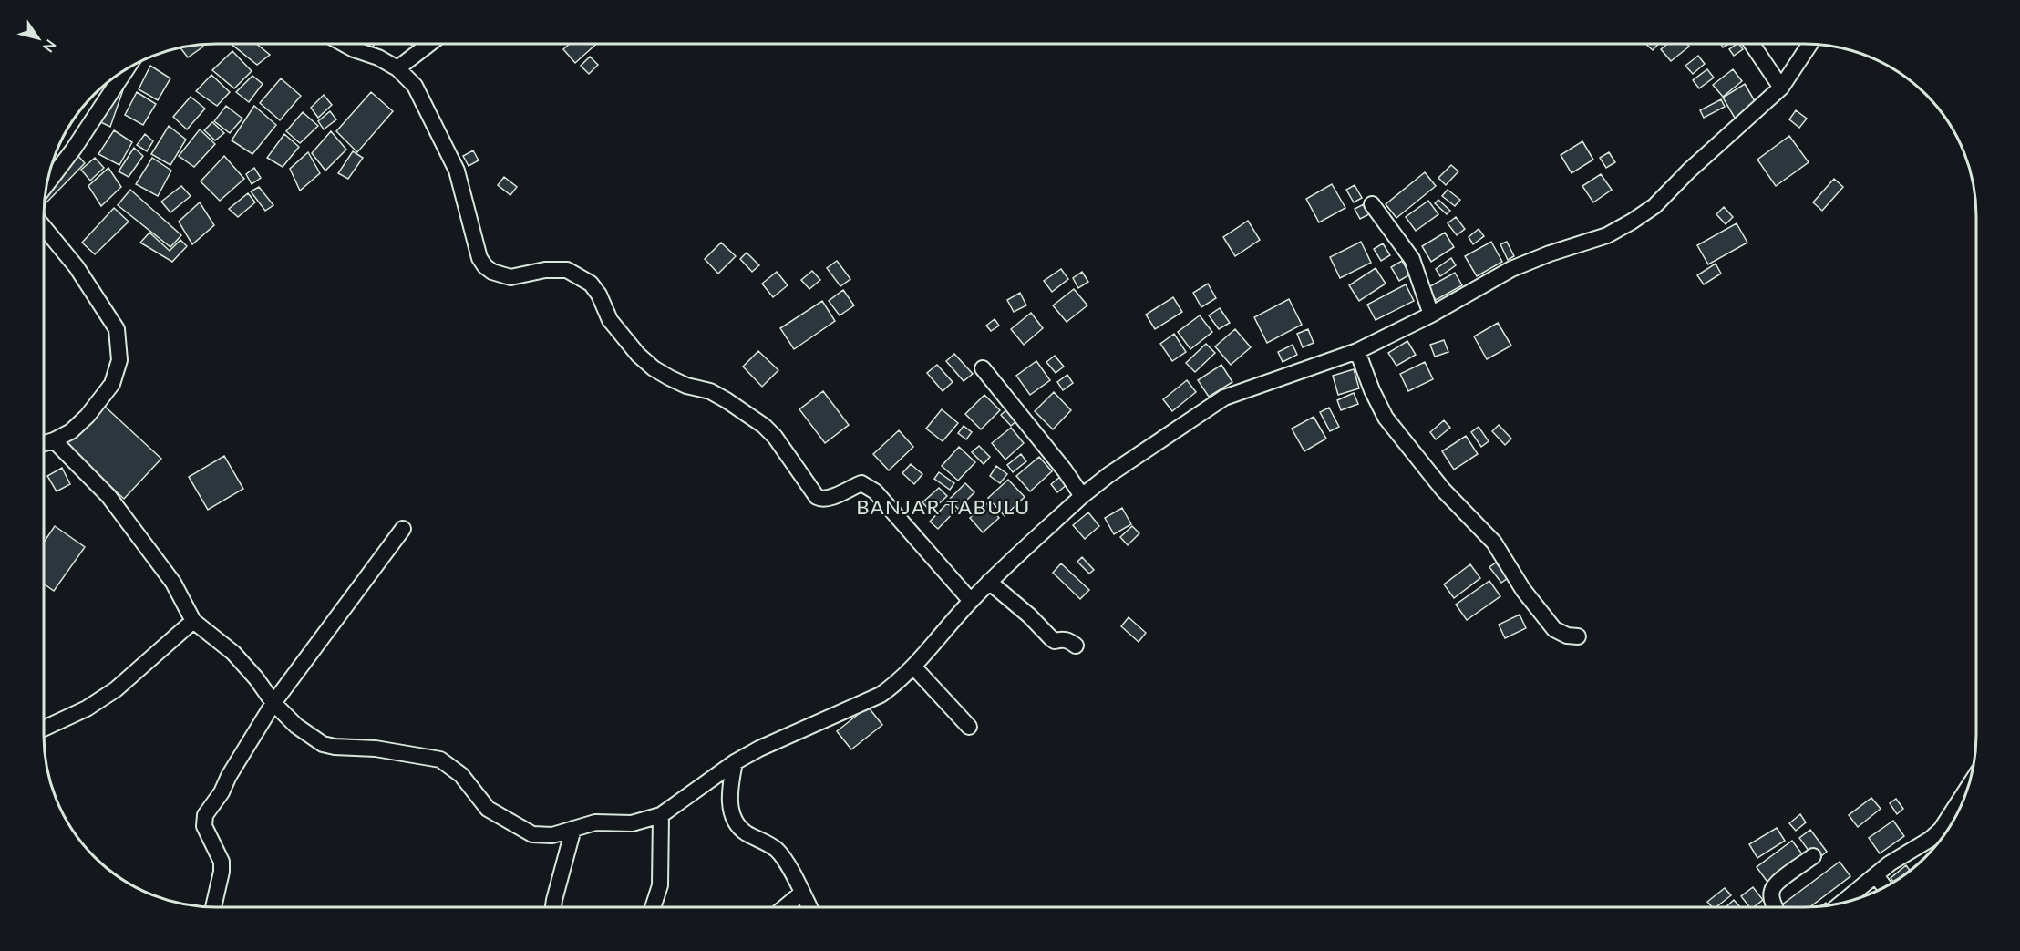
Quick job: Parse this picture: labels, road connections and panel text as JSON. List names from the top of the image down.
{
  "districts": ["BANJAR TABULU"],
  "north": "bottom right"
}
